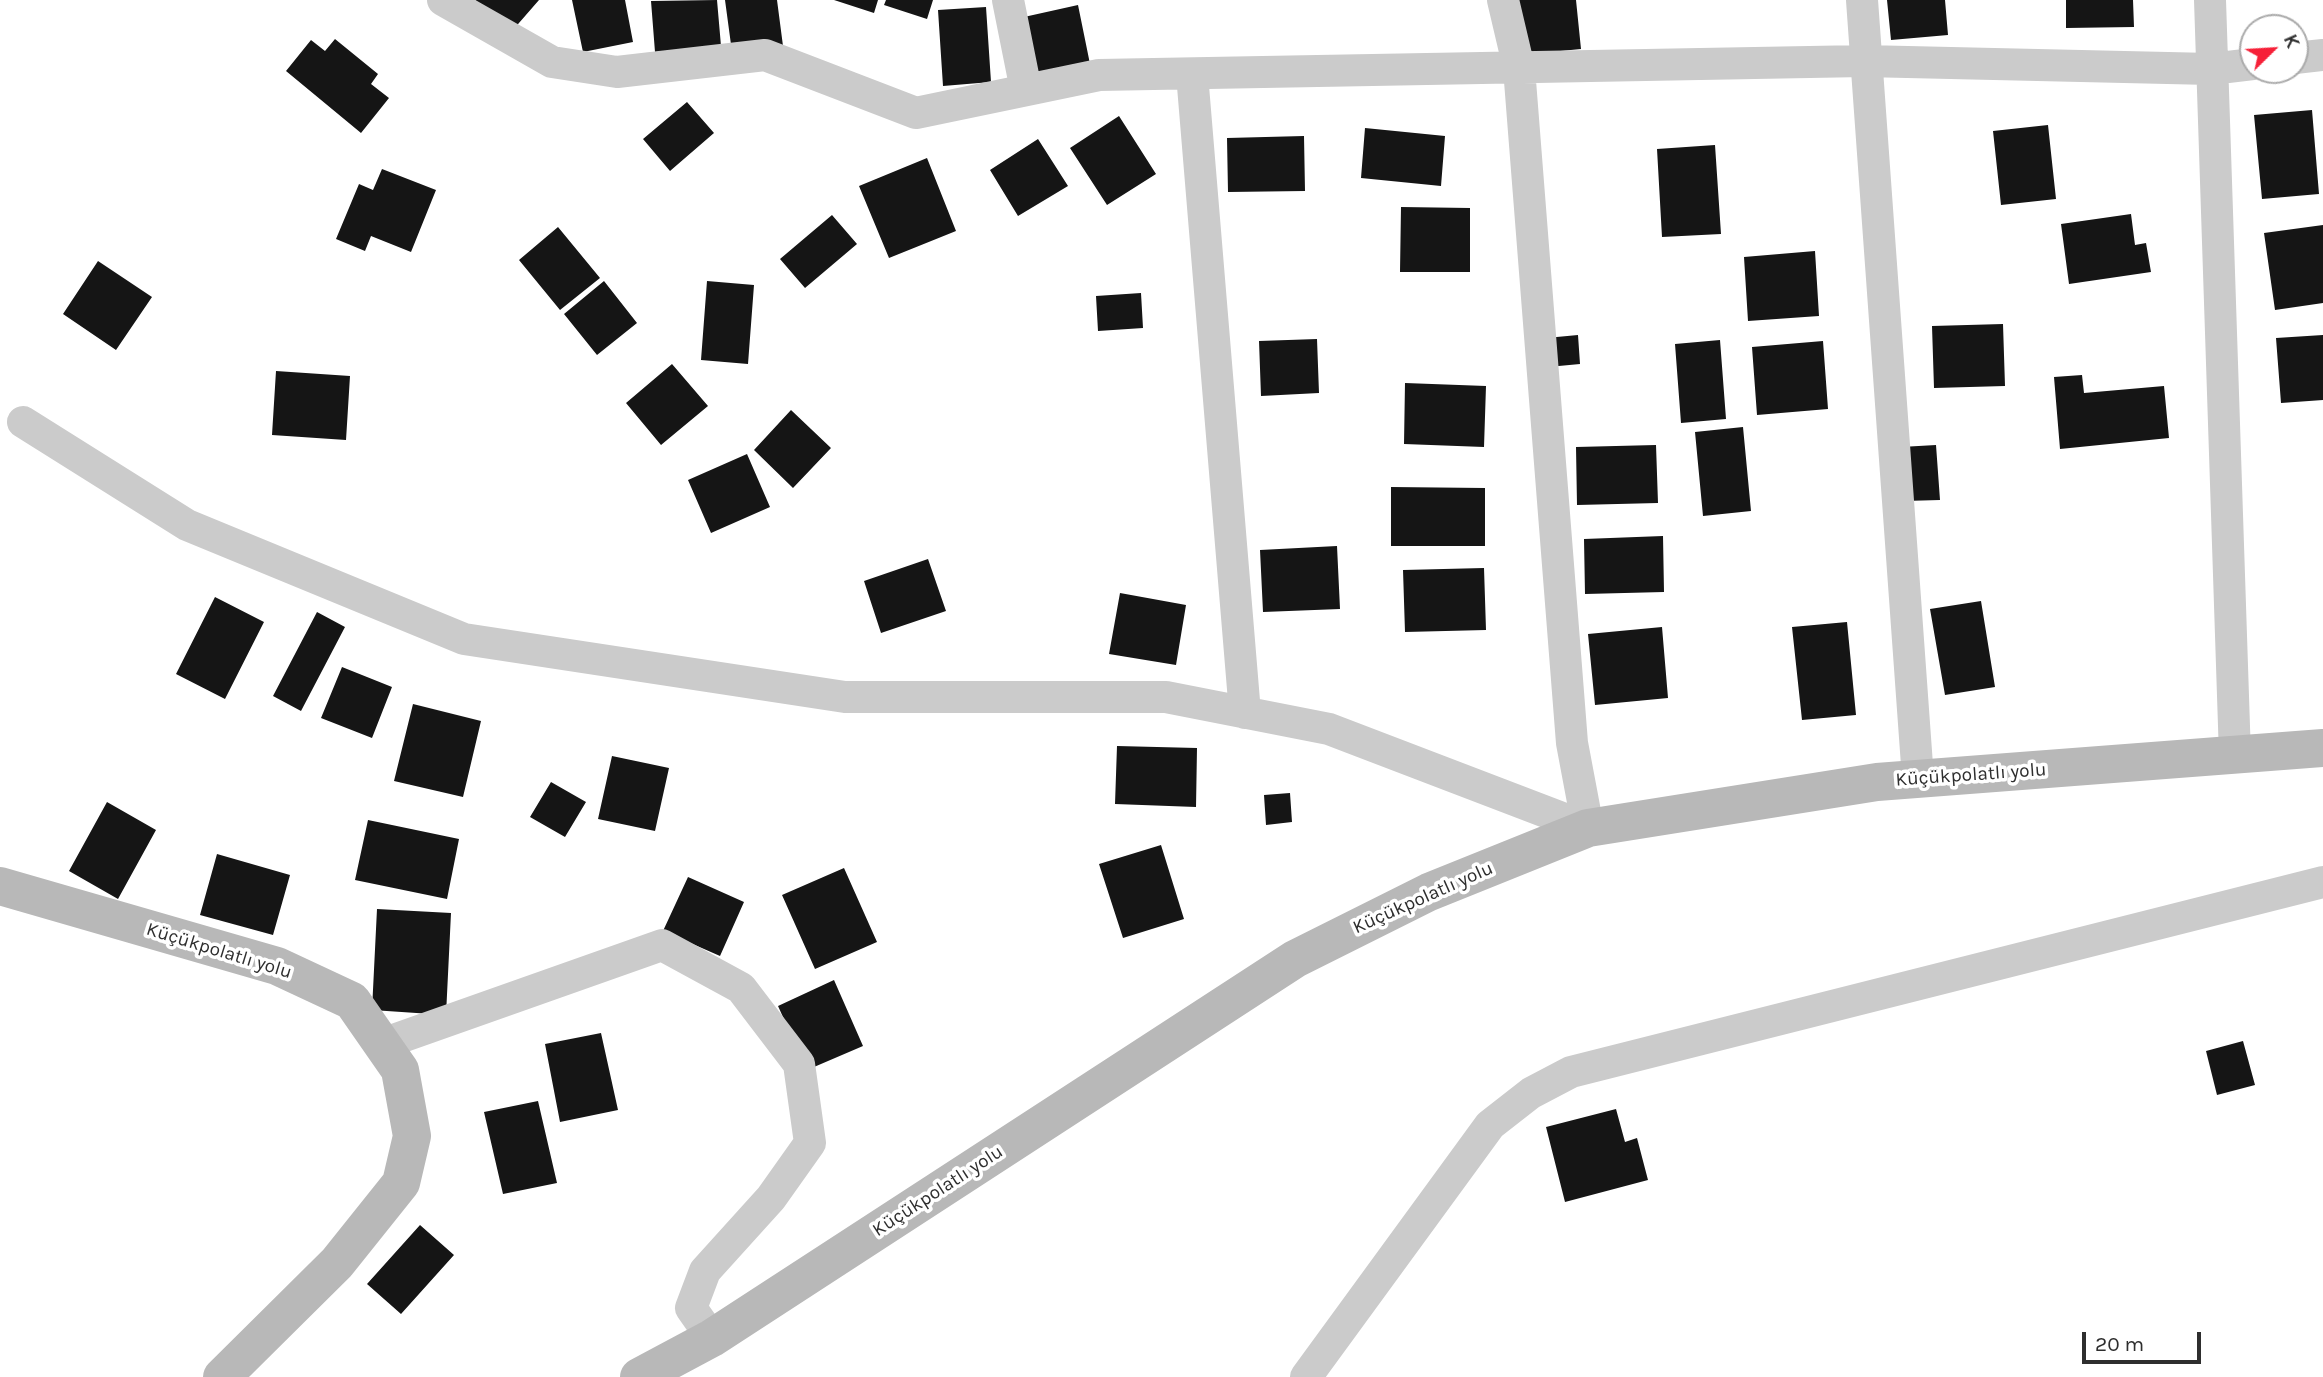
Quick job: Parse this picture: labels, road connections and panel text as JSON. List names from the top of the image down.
{
  "streets": {
    "street": ["Küçükpolatlı yolu"]
  },
  "scale_bar": "20 m",
  "north": "top right"
}
